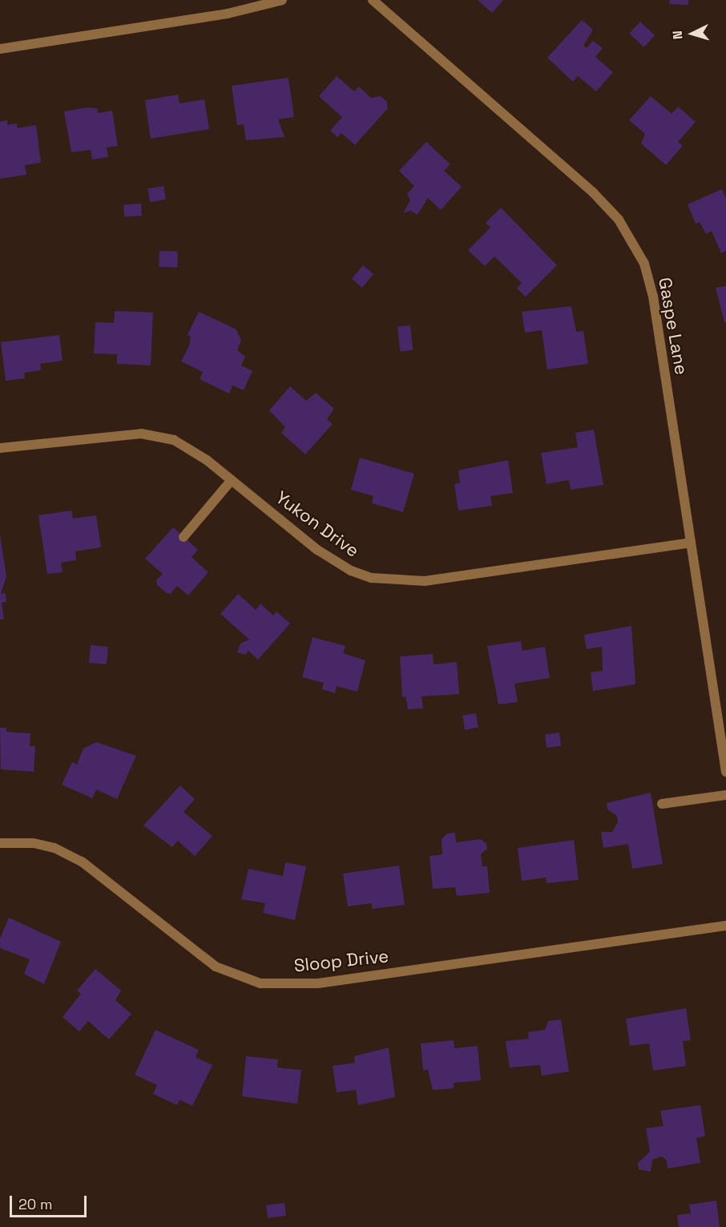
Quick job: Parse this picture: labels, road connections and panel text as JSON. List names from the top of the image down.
{
  "streets": {
    "street": ["Gaspe Lane", "Yukon Drive", "Sloop Drive"]
  },
  "crossings": [
    ["Gaspe Lane", "Yukon Drive"]
  ],
  "scale_bar": "20 m",
  "north": "left"
}
